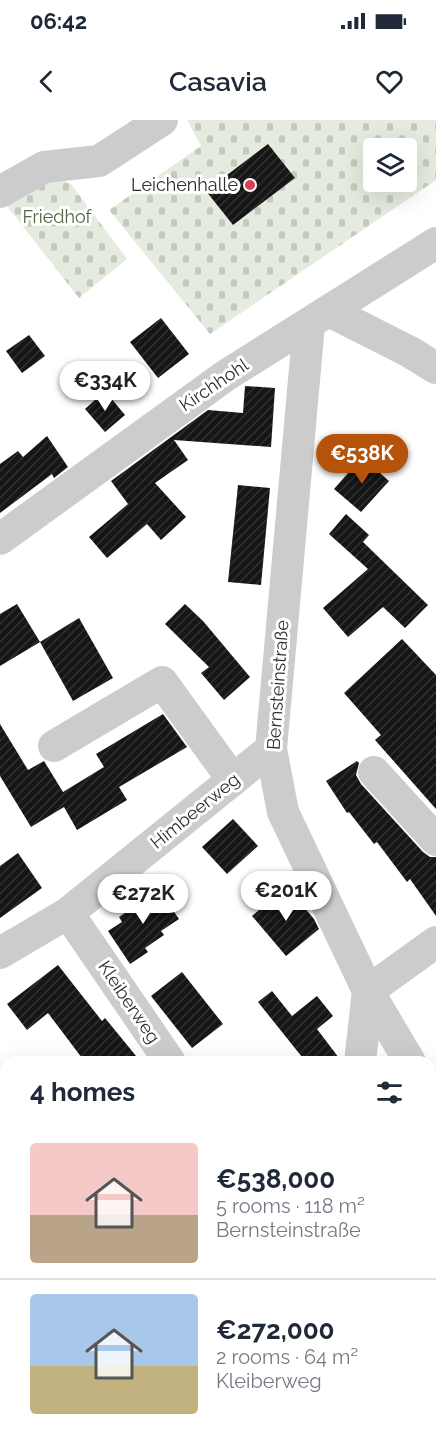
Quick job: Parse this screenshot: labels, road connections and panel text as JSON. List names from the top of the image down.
{
  "streets": {
    "street": [
      "Kirchhohl",
      "Bernsteinstraße",
      "Himbeerweg",
      "Kleiberweg"
    ]
  },
  "crossings": [
    ["Kirchhohl", "Bernsteinstraße"],
    ["Bernsteinstraße", "Himbeerweg"],
    ["Himbeerweg", "Kleiberweg"]
  ],
  "parks": ["Friedhof"],
  "places": ["Leichenhalle"],
  "page": {
    "status": "06:42",
    "header": "Casavia",
    "price": [
      "€334K",
      "€538K",
      "€201K",
      "€272K"
    ],
    "heading": "4 homes",
    "list": [
      {
        "name": "€538,000",
        "note": "5 rooms · 118 m² · Bernsteinstraße"
      },
      {
        "name": "€272,000",
        "note": "2 rooms · 64 m² · Kleiberweg"
      }
    ]
  }
}
